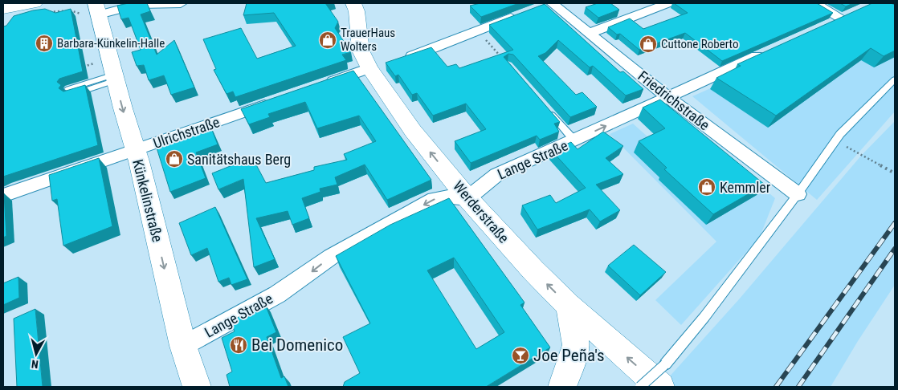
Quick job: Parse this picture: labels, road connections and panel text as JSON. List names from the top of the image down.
{
  "streets": {
    "main road": ["Künkelinstraße", "Werderstraße"],
    "street": ["Friedrichstraße", "Ulrichstraße", "Lange Straße"]
  },
  "crossings": [
    ["Friedrichstraße", "Lange Straße"],
    ["Ulrichstraße", "Künkelinstraße"],
    ["Lange Straße", "Künkelinstraße"],
    ["Lange Straße", "Werderstraße"]
  ],
  "one_way": ["Künkelinstraße", "Werderstraße"],
  "places": {
    "shop": [
      "TrauerHaus Wolters",
      "Cuttone Roberto",
      "Sanitätshaus Berg",
      "Kemmler"
    ],
    "building": ["Barbara-Künkelin-Halle"],
    "restaurant": ["Bei Domenico"],
    "bar": ["Joe Peña's"]
  },
  "north": "bottom"
}
